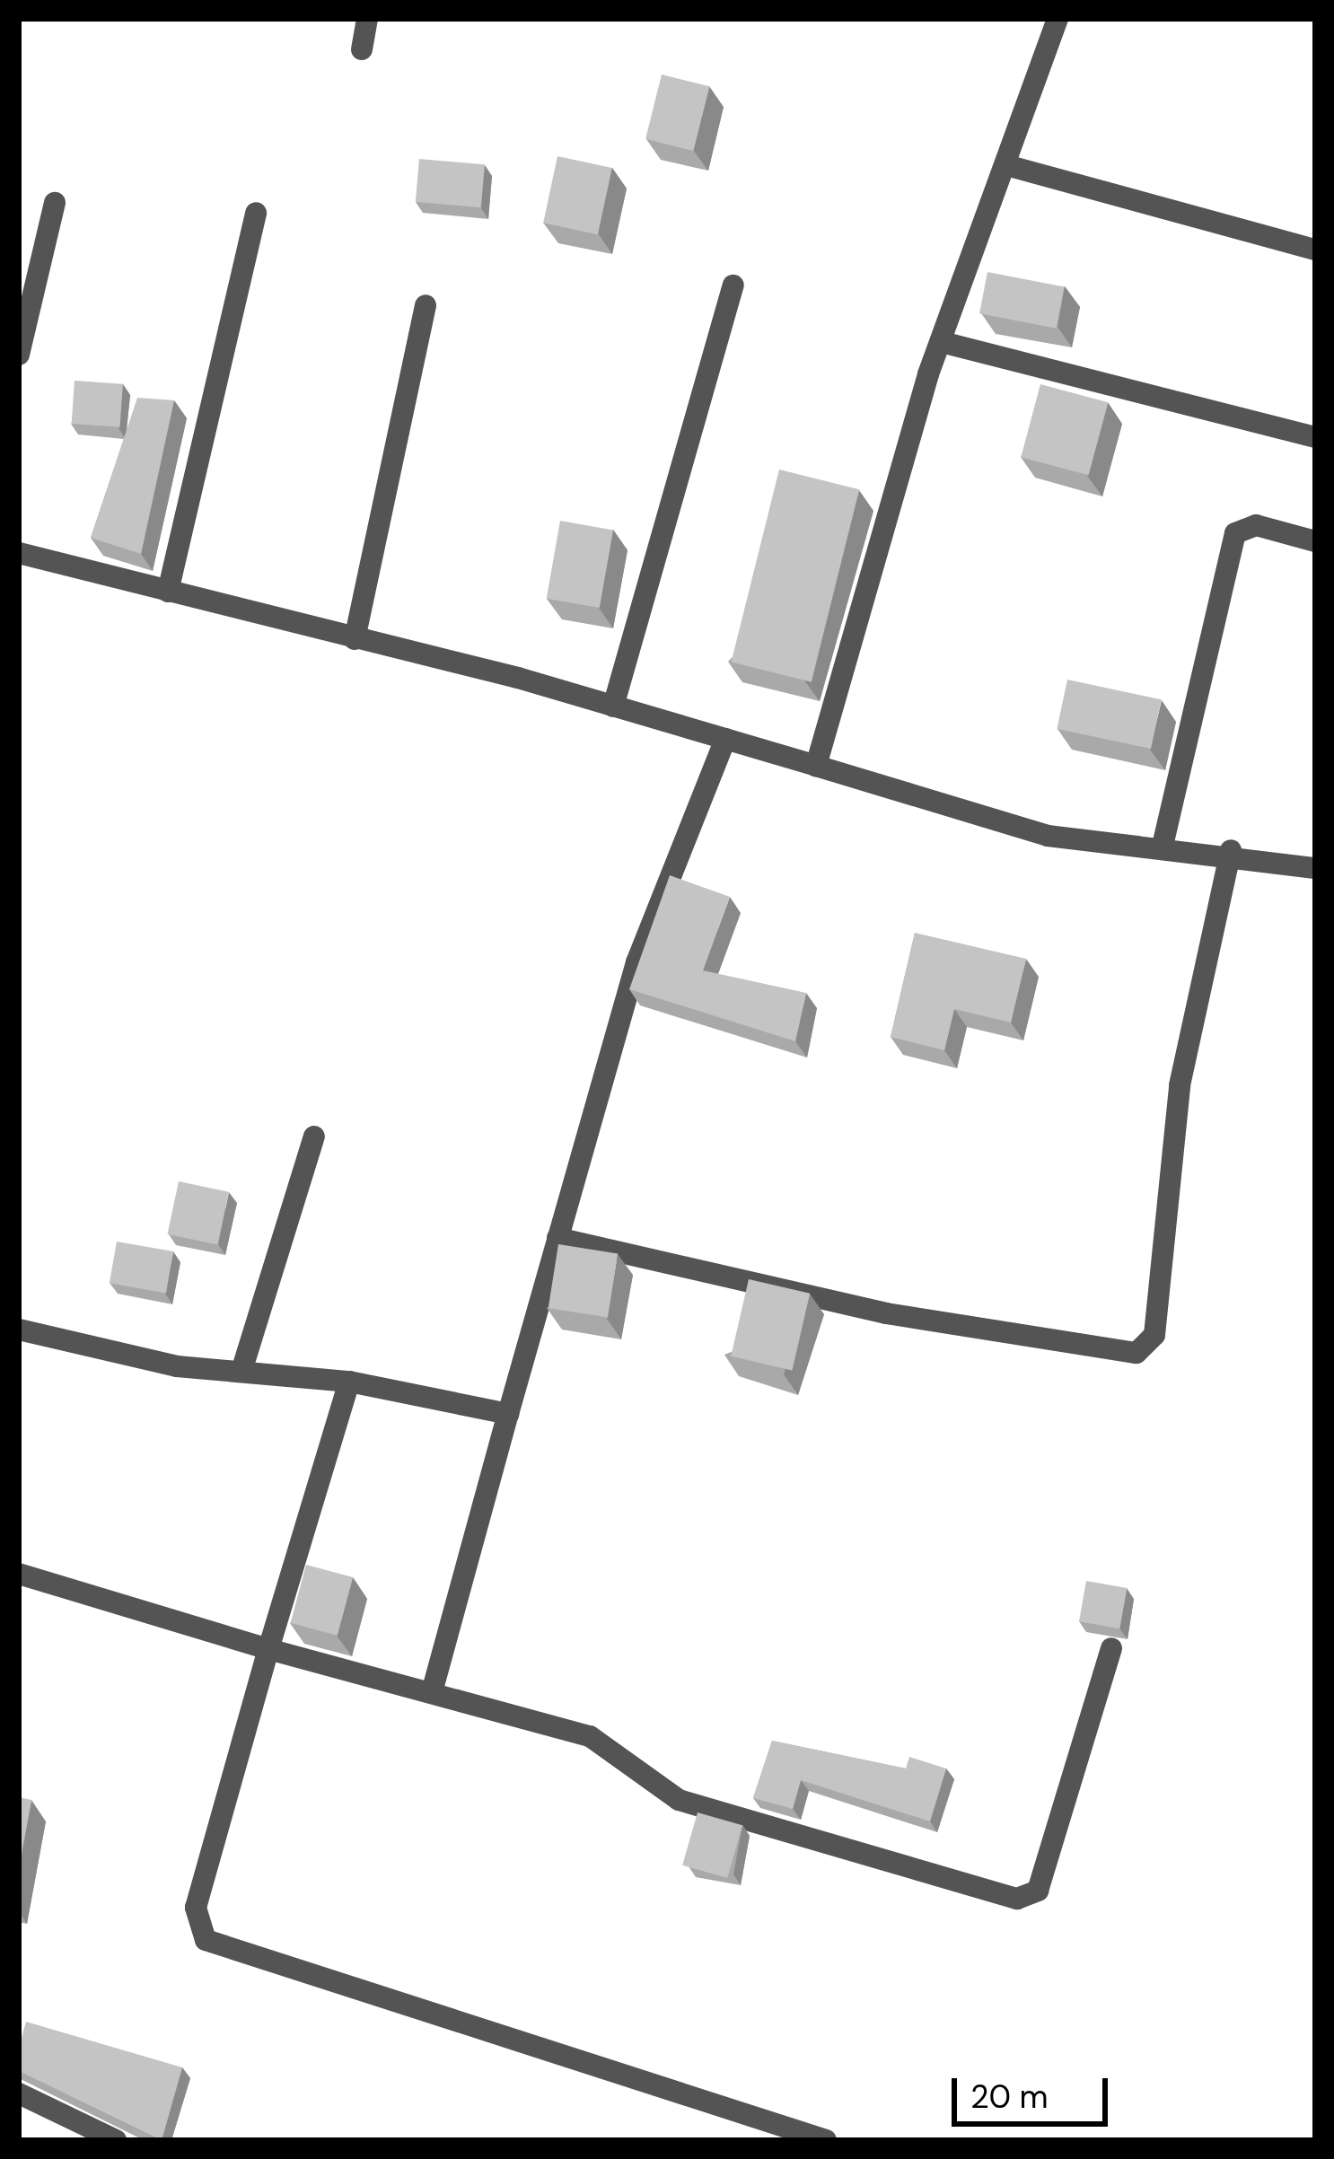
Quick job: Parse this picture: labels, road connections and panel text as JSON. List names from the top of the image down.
{
  "scale_bar": "20 m"
}
